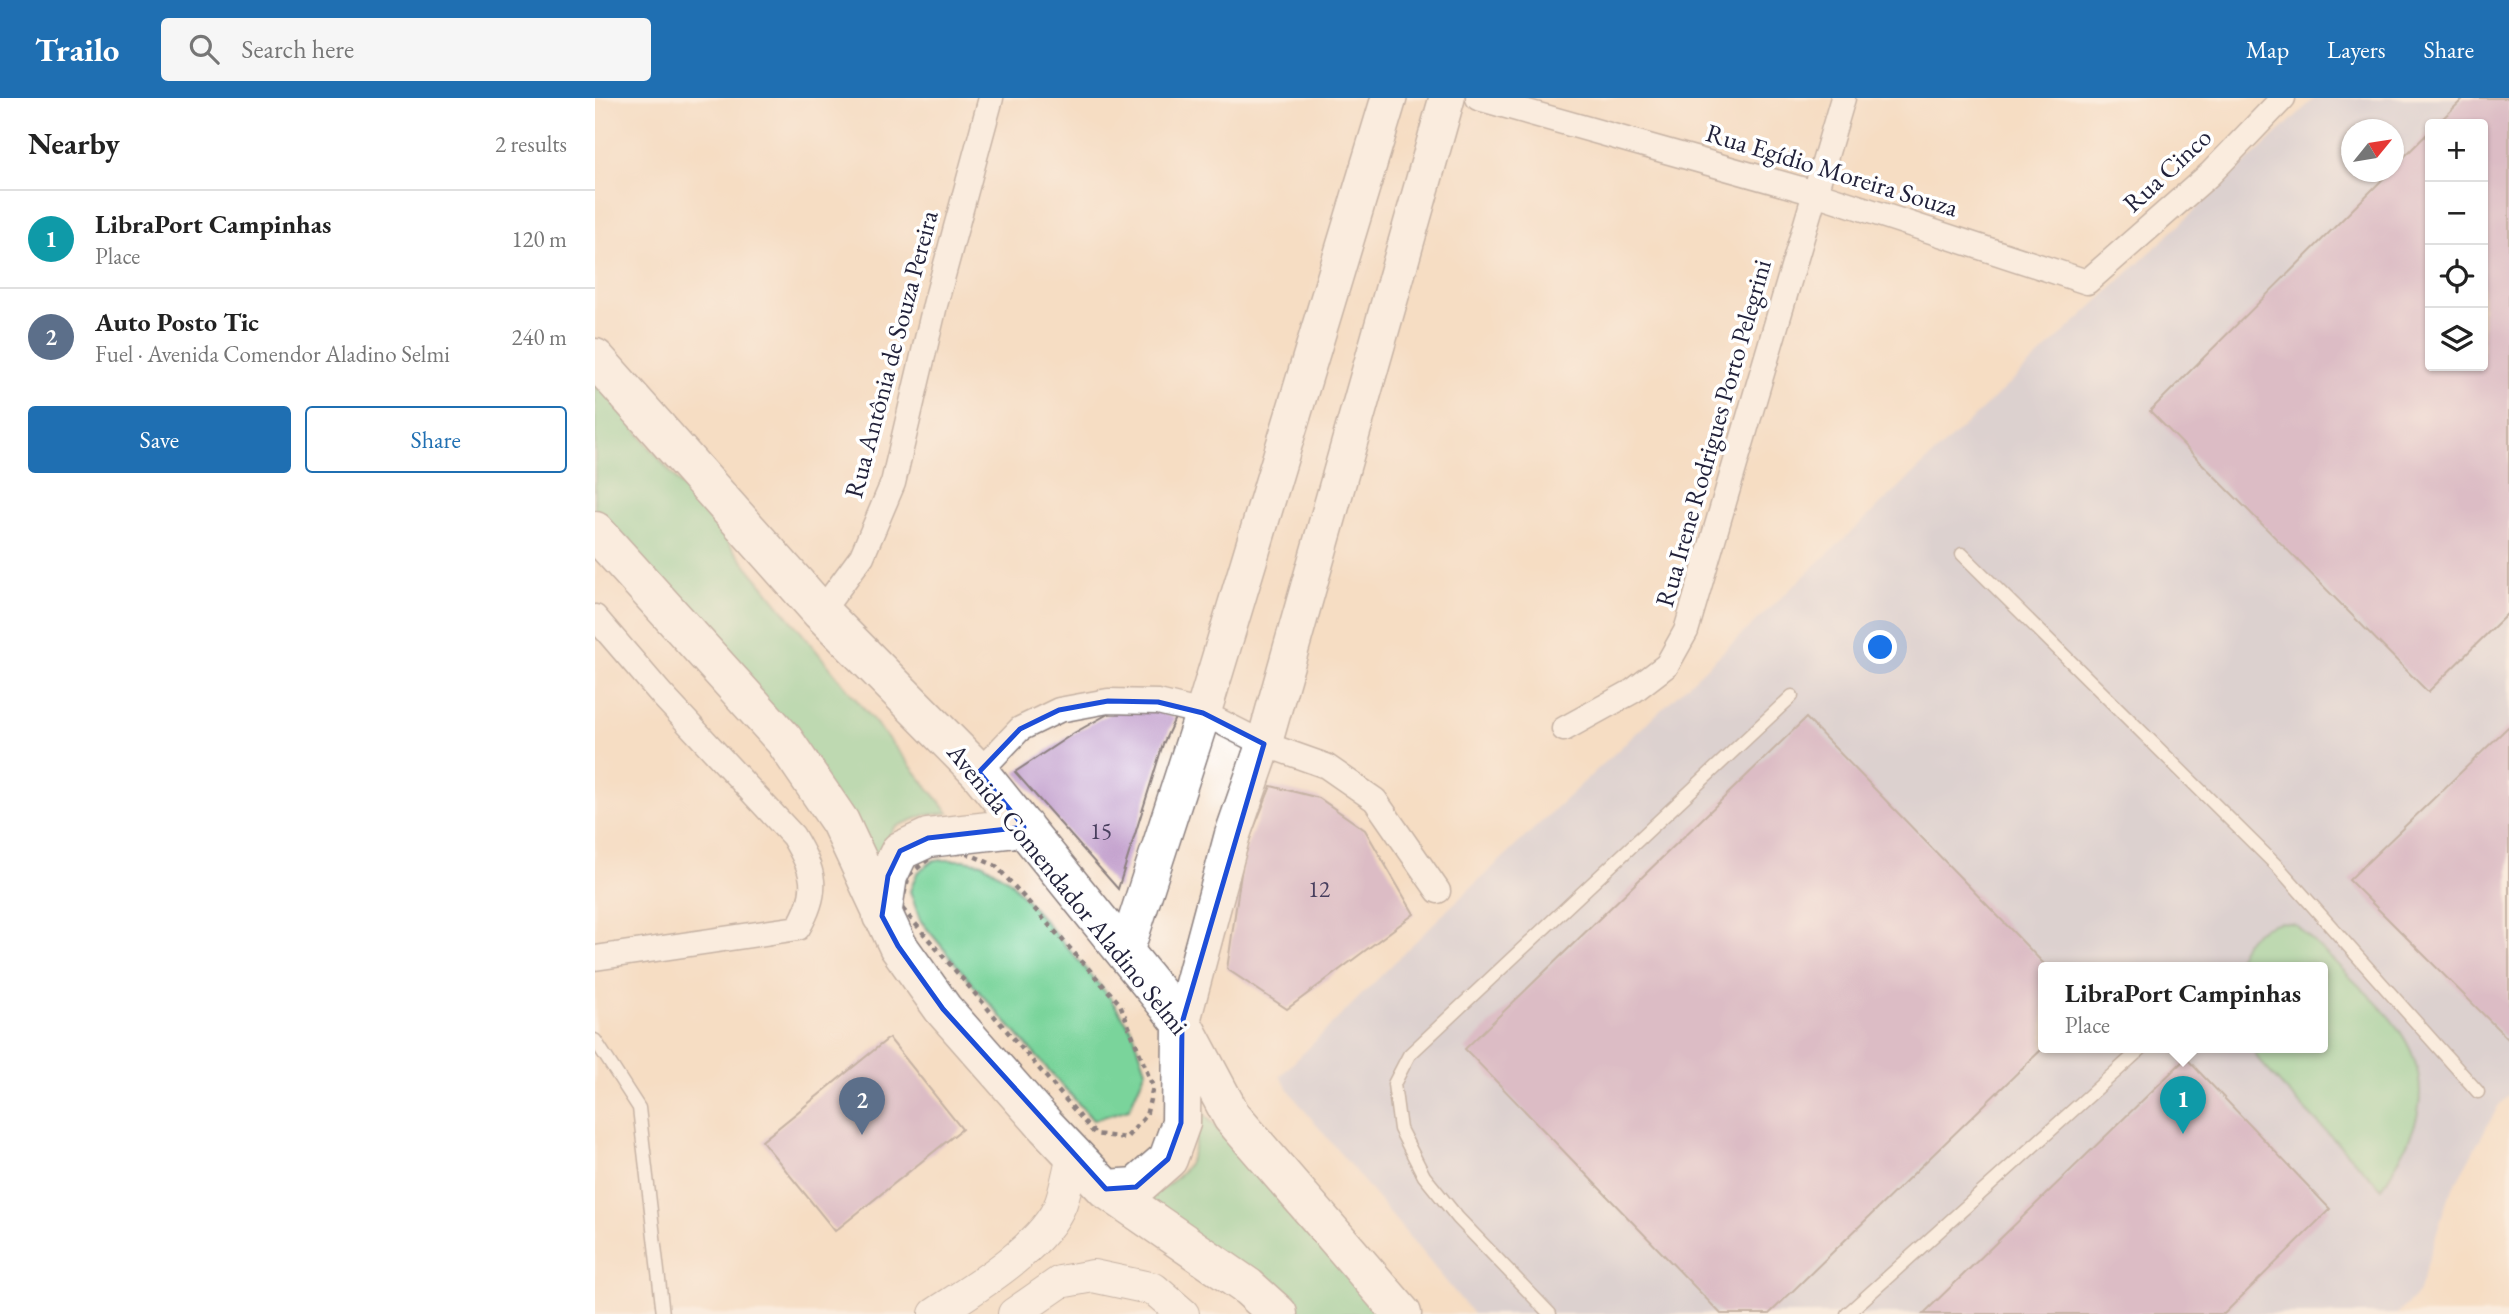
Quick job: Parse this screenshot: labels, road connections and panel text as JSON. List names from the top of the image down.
{
  "streets": {
    "main road": ["Avenida Comendador Aladino Selmi"],
    "street": [
      "Rua Egídio Moreira Souza",
      "Rua Cinco",
      "Rua Antônia de Souza Pereira",
      "Rua Irene Rodrigues Porto Pelegrini"
    ]
  },
  "crossings": [
    ["Rua Egídio Moreira Souza", "Rua Cinco"],
    ["Rua Egídio Moreira Souza", "Rua Irene Rodrigues Porto Pelegrini"],
    ["Rua Antônia de Souza Pereira", "Avenida Comendador Aladino Selmi"]
  ],
  "house_numbers": ["15", "12"],
  "north": "top right",
  "page": {
    "header": "Trailo",
    "search": "Search here",
    "nav": ["Map", "Layers", "Share"],
    "heading": ["Nearby", "2 results"],
    "map_buttons": ["+", "−"],
    "list": [
      {
        "mark": "1",
        "name": "LibraPort Campinhas",
        "note": "Place",
        "value": "120 m"
      },
      {
        "mark": "2",
        "name": "Auto Posto Tic",
        "note": "Fuel · Avenida Comendor Aladino Selmi",
        "value": "240 m"
      }
    ],
    "buttons": ["Save", "Share"],
    "popup": ["LibraPort Campinhas", "Place"],
    "pins": ["1", "2"]
  }
}
